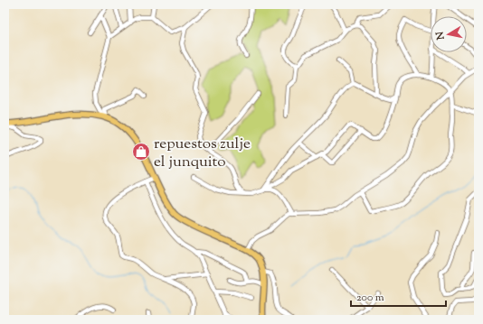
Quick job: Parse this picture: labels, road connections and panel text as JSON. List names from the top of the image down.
{
  "places": {
    "shop": ["repuestos zulje el junquito"]
  },
  "scale_bar": "200 m",
  "north": "left"
}
